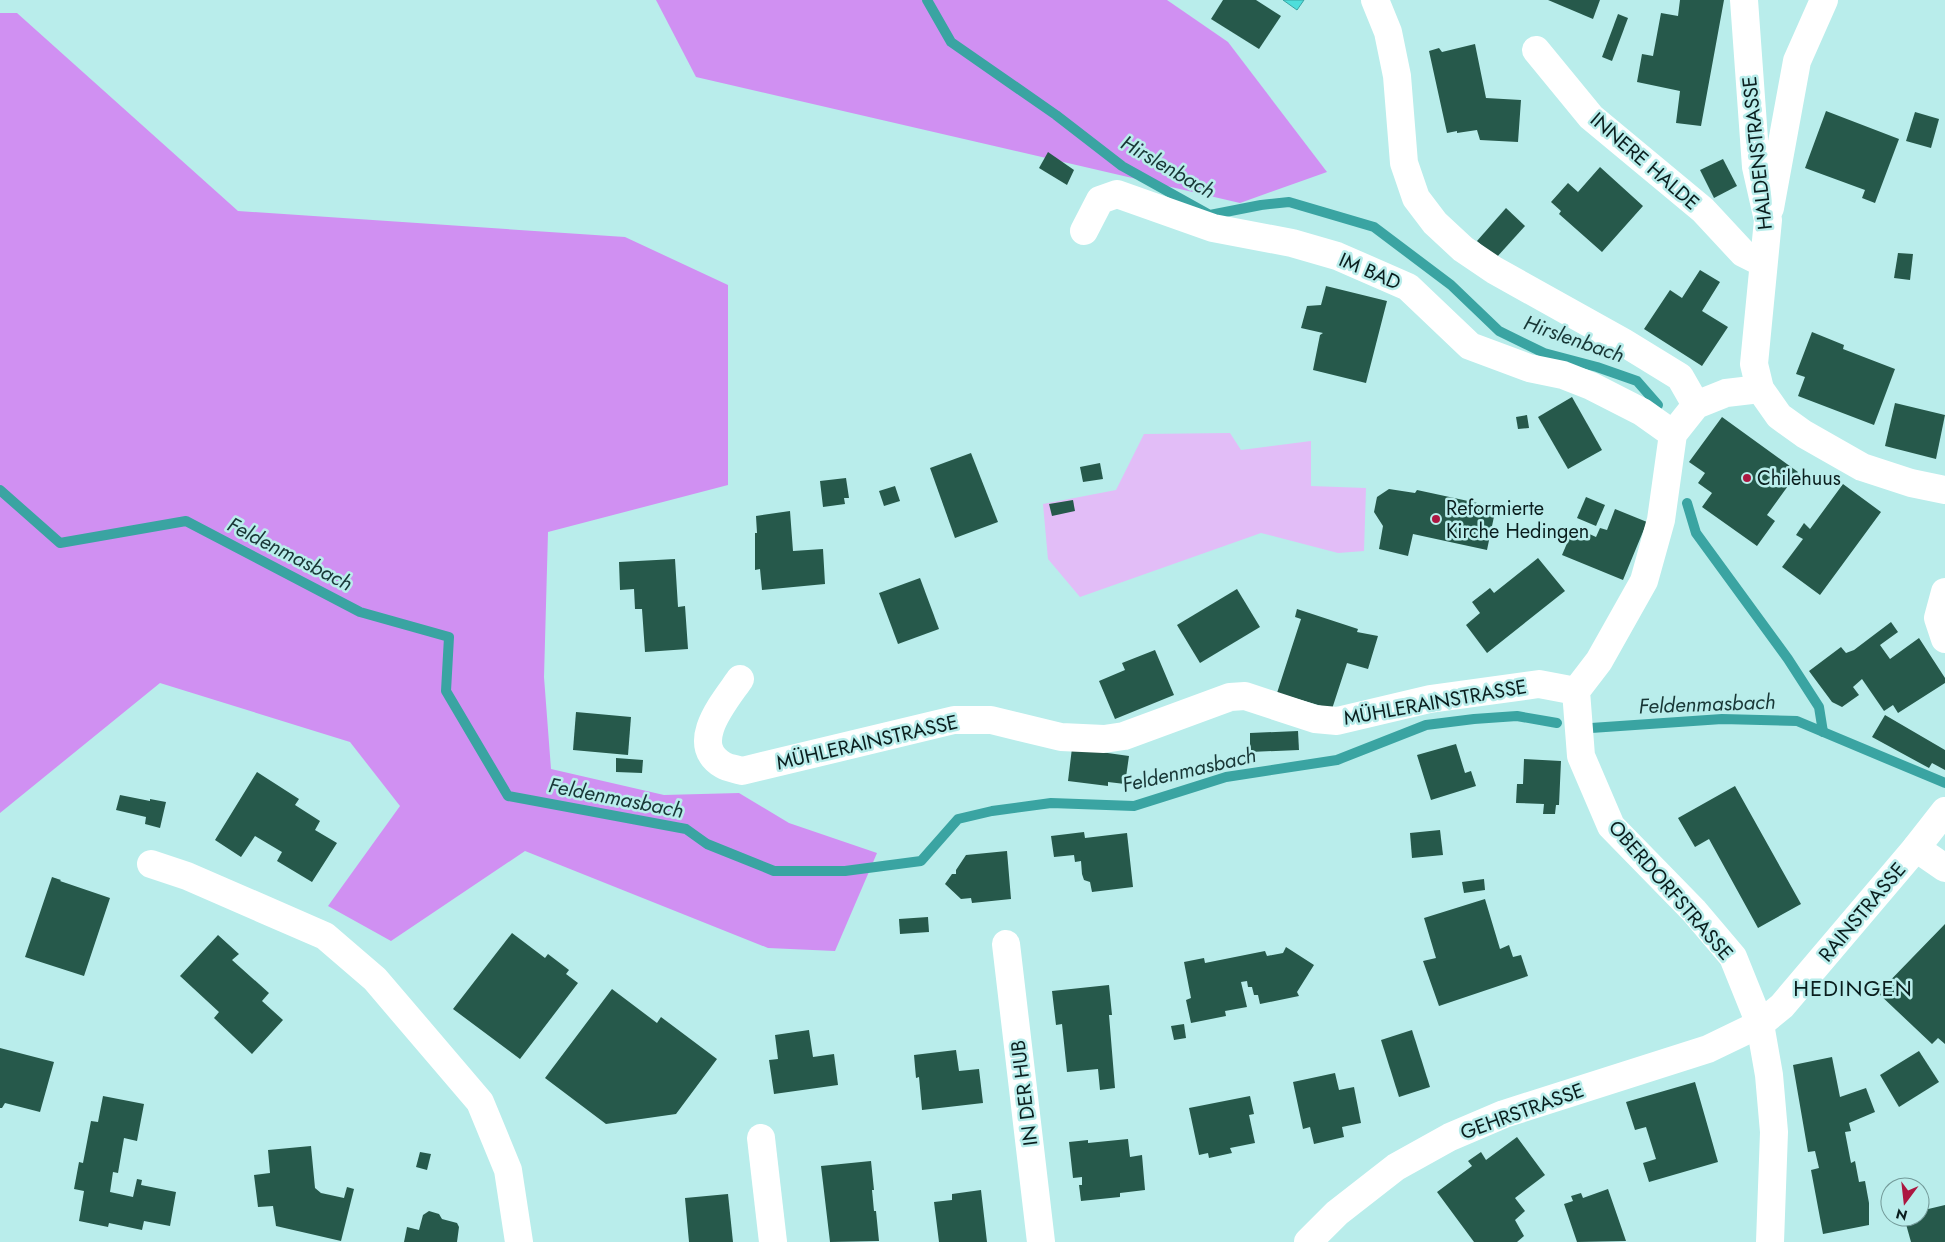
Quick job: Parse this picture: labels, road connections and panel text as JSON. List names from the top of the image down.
{
  "streets": {
    "street": [
      "HALDENSTRASSE",
      "INNERE HALDE",
      "IM BAD",
      "MÜHLERAINSTRASSE",
      "OBERDORFSTRASSE",
      "RAINSTRASSE",
      "IN DER HUB",
      "GEHRSTRASSE"
    ]
  },
  "crossings": [
    ["HALDENSTRASSE", "INNERE HALDE"],
    ["MÜHLERAINSTRASSE", "OBERDORFSTRASSE"],
    ["OBERDORFSTRASSE", "RAINSTRASSE"],
    ["OBERDORFSTRASSE", "GEHRSTRASSE"],
    ["RAINSTRASSE", "GEHRSTRASSE"]
  ],
  "districts": ["HEDINGEN"],
  "water": ["Hirslenbach", "Feldenmasbach"],
  "places": ["Chilehuus", "Reformierte Kirche Hedingen"],
  "north": "bottom"
}
